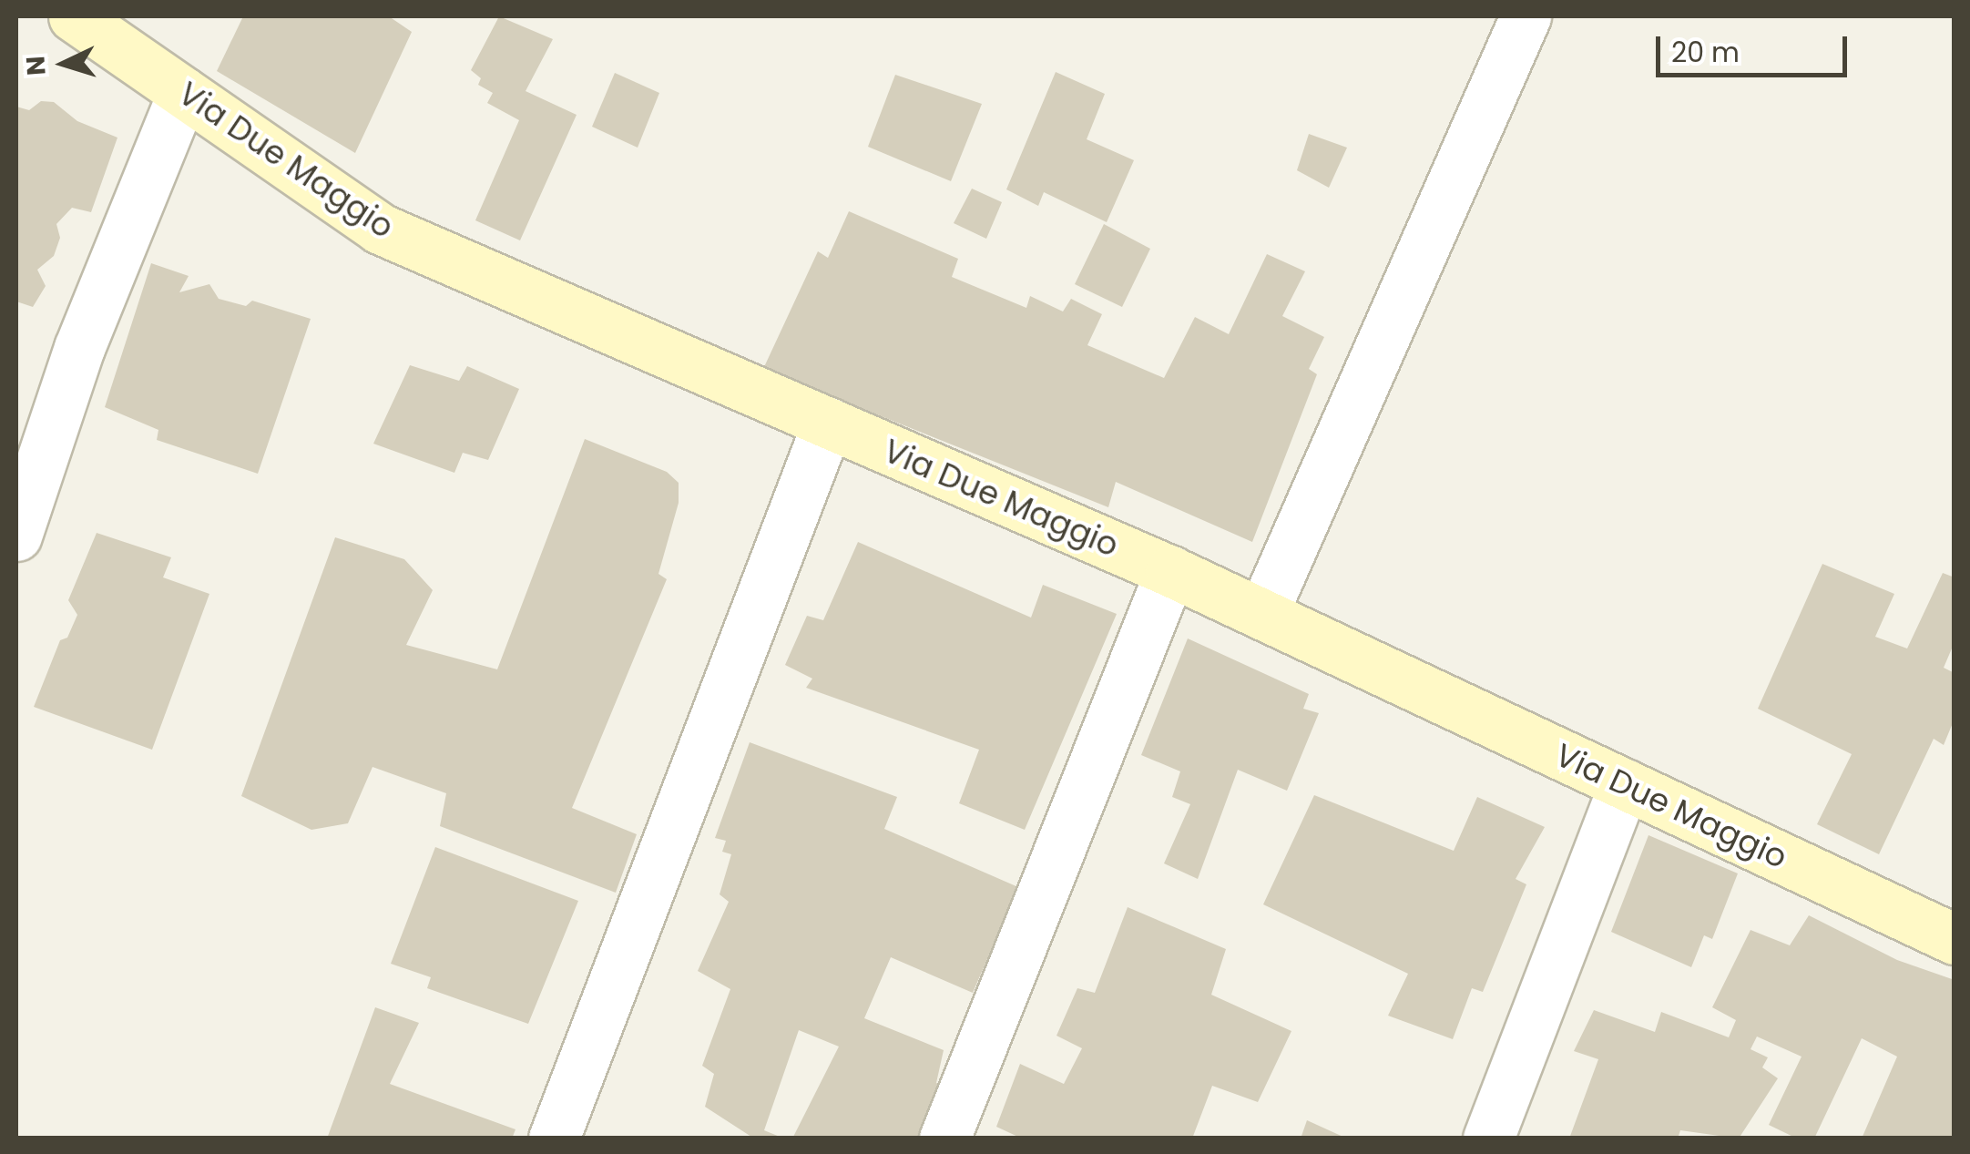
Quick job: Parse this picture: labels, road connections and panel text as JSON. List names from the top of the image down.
{
  "streets": {
    "main road": ["Via Due Maggio"]
  },
  "scale_bar": "20 m",
  "north": "left"
}
